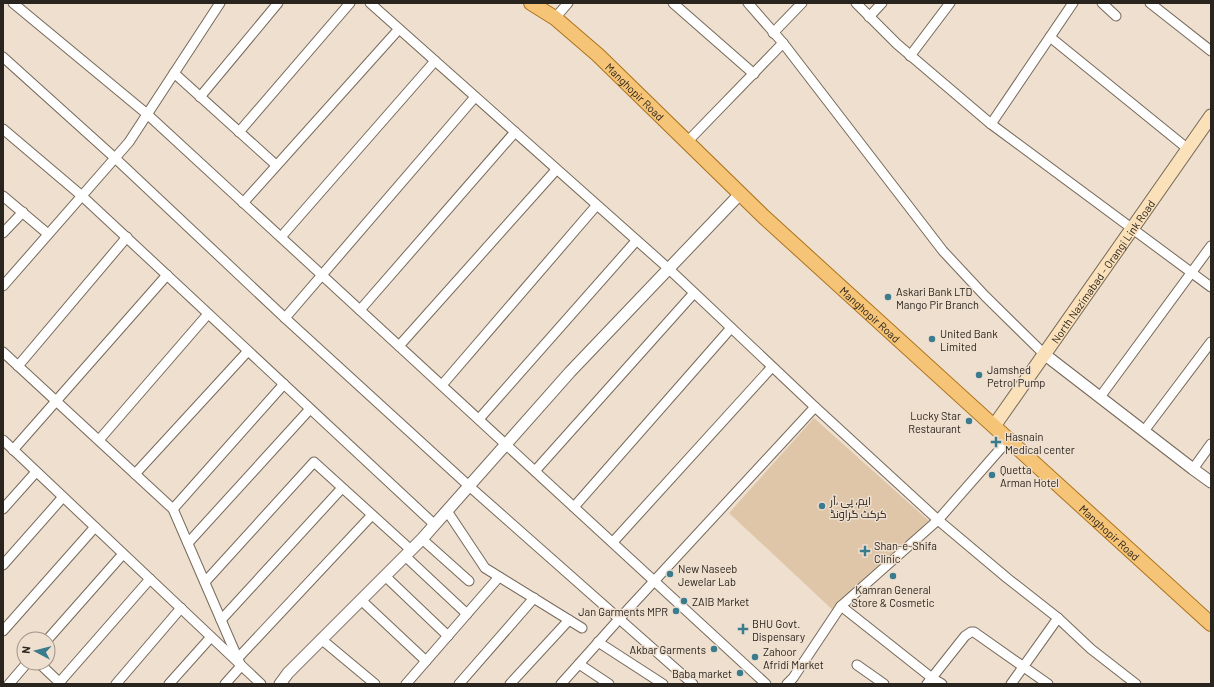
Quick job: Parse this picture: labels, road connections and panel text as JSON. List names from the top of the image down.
{
  "streets": {
    "main road": ["Manghopir Road", "North Nazimabad - Orangi Link Road"]
  },
  "crossings": [
    ["Manghopir Road", "North Nazimabad - Orangi Link Road"]
  ],
  "places": {
    "other": [
      "Askari Bank LTD Mango Pir Branch",
      "United Bank Limited",
      "Jamshed Petrol Pump",
      "Lucky Star Restaurant",
      "Quetta Arman Hotel",
      "ایم، پی ،آر کرکٹ گراونڈ",
      "New Naseeb Jewelar Lab",
      "Kamran General Store & Cosmetic",
      "ZAIB Market",
      "Jan Garments MPR",
      "Akbar Garments",
      "Zahoor Afridi Market",
      "Baba market"
    ],
    "health": ["Hasnain Medical center", "Shan-e-Shifa Clinic", "BHU Govt. Dispensary"]
  },
  "north": "left"
}
